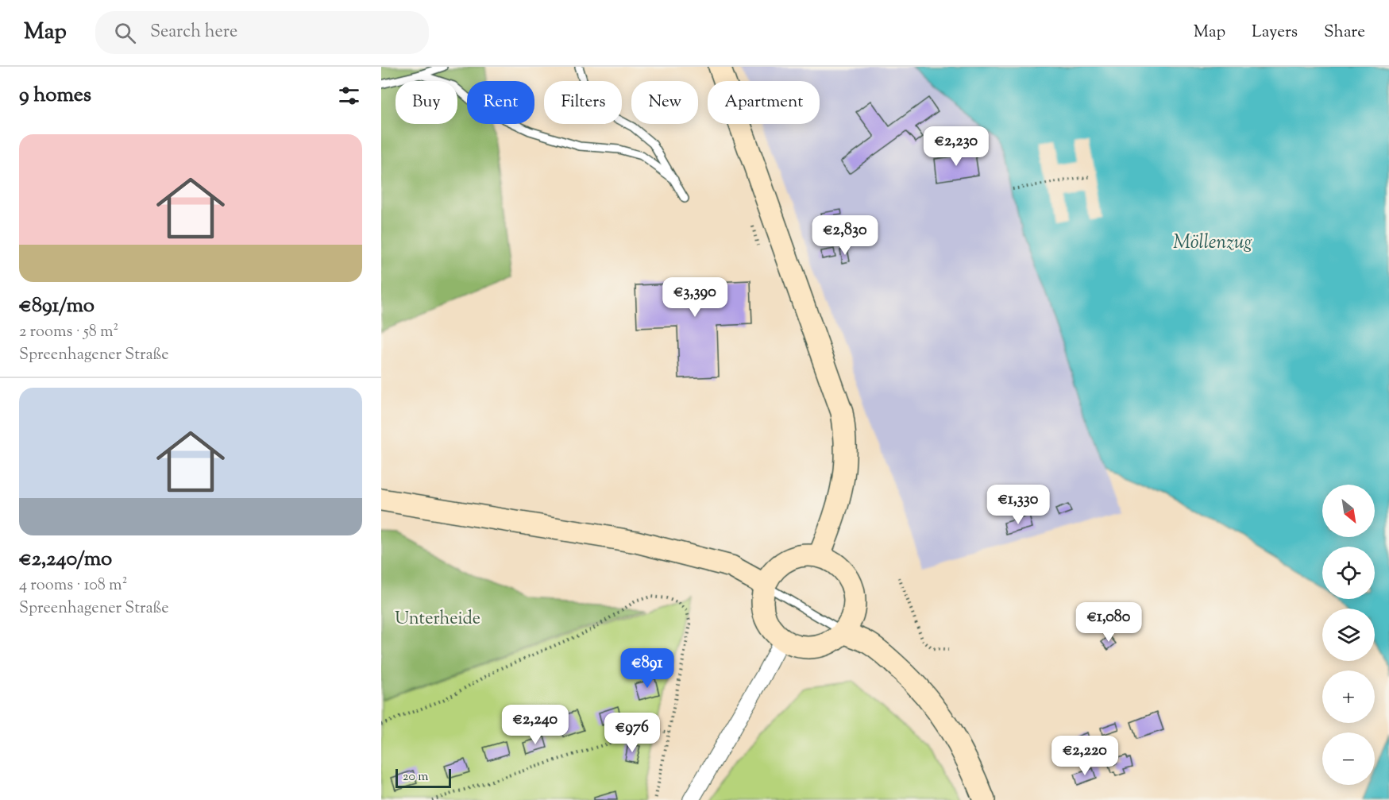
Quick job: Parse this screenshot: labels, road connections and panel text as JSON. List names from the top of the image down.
{
  "water": ["Möllenzug"],
  "parks": ["Unterheide"],
  "scale_bar": "20 m",
  "north": "bottom right",
  "page": {
    "header": "Map",
    "search": "Search here",
    "nav": ["Map", "Layers", "Share"],
    "heading": "9 homes",
    "chip": [
      "Buy",
      "Rent",
      "Filters",
      "New",
      "Apartment"
    ],
    "list": [
      {
        "name": "€891/mo",
        "note": "2 rooms · 58 m² · Spreenhagener Straße"
      },
      {
        "name": "€2,240/mo",
        "note": "4 rooms · 108 m² · Spreenhagener Straße"
      }
    ],
    "price": [
      "€2,230",
      "€2,830",
      "€3,390",
      "€1,330",
      "€1,080",
      "€891",
      "€2,240",
      "€976",
      "€2,220"
    ],
    "map_buttons": ["+", "−"],
    "scale": "20 m"
  }
}
